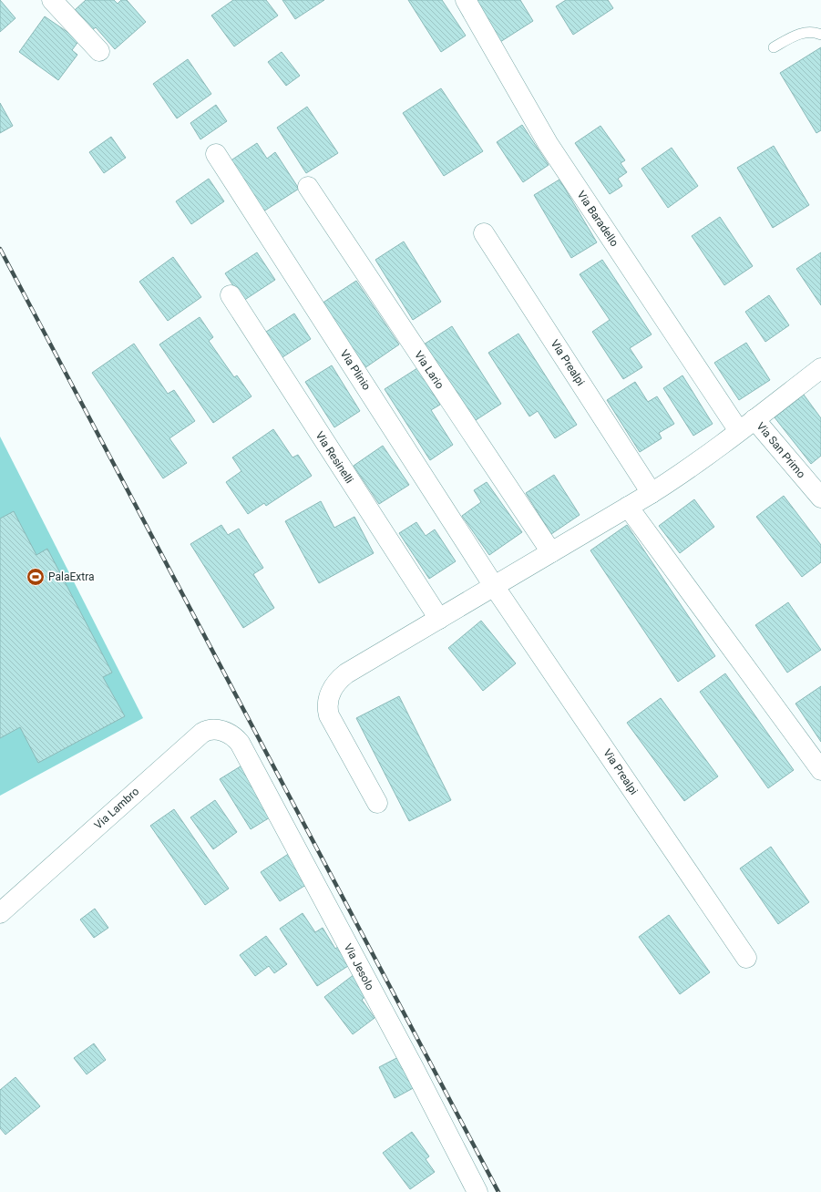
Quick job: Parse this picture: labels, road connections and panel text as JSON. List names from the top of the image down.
{
  "streets": {
    "street": [
      "Via Baradello",
      "Via Prealpi",
      "Via Plinio",
      "Via Lario",
      "Via San Primo",
      "Via Resinelli",
      "Via Lambro",
      "Via Jesolo"
    ]
  },
  "crossings": [
    ["Via Baradello", "Via San Primo"],
    ["Via Prealpi", "Via Plinio"],
    ["Via Lambro", "Via Jesolo"]
  ],
  "places": {
    "sports": ["PalaExtra"]
  }
}
